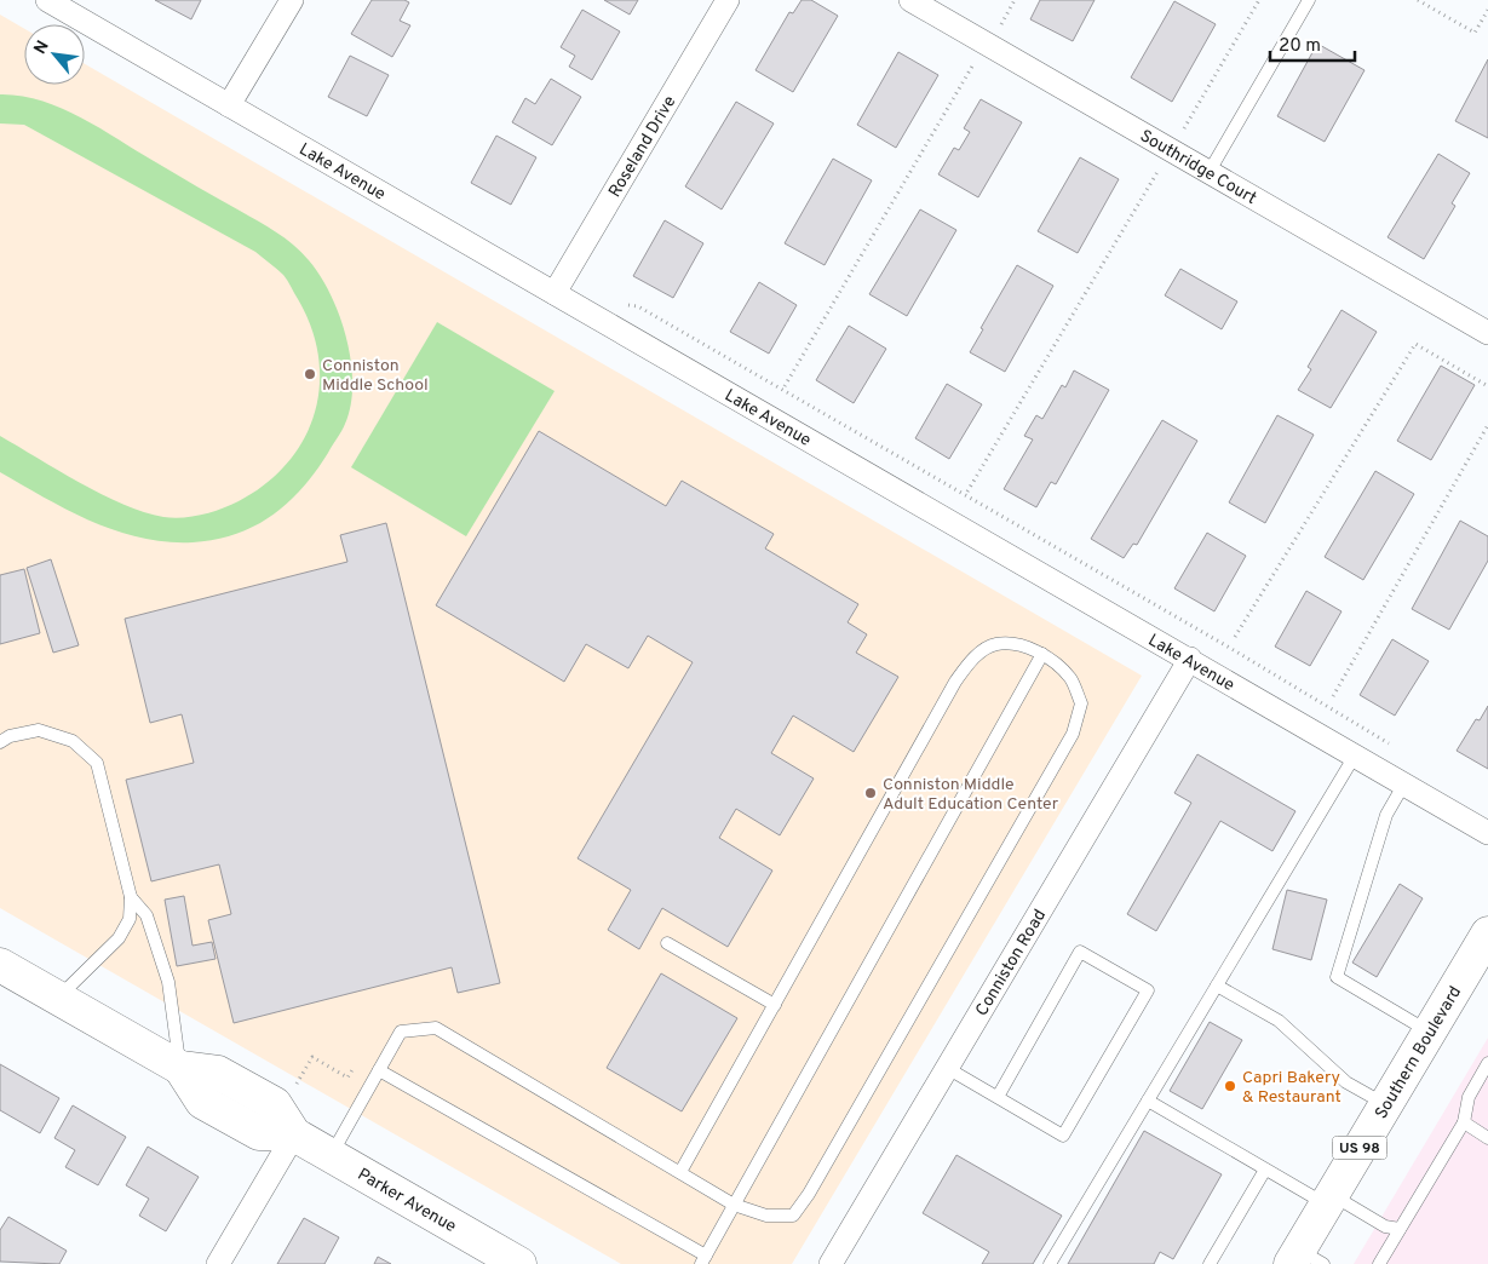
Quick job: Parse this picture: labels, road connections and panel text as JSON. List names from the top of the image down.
{
  "streets": {
    "street": [
      "Roseland Drive",
      "Southridge Court",
      "Lake Avenue",
      "Conniston Road",
      "Southern Boulevard",
      "US 98",
      "Parker Avenue"
    ]
  },
  "crossings": [
    ["Roseland Drive", "Lake Avenue"],
    ["Lake Avenue", "Conniston Road"]
  ],
  "places": ["Conniston Middle School", "Conniston Middle Adult Education Center", "Capri Bakery & Restaurant"],
  "scale_bar": "20 m",
  "north": "top left"
}
